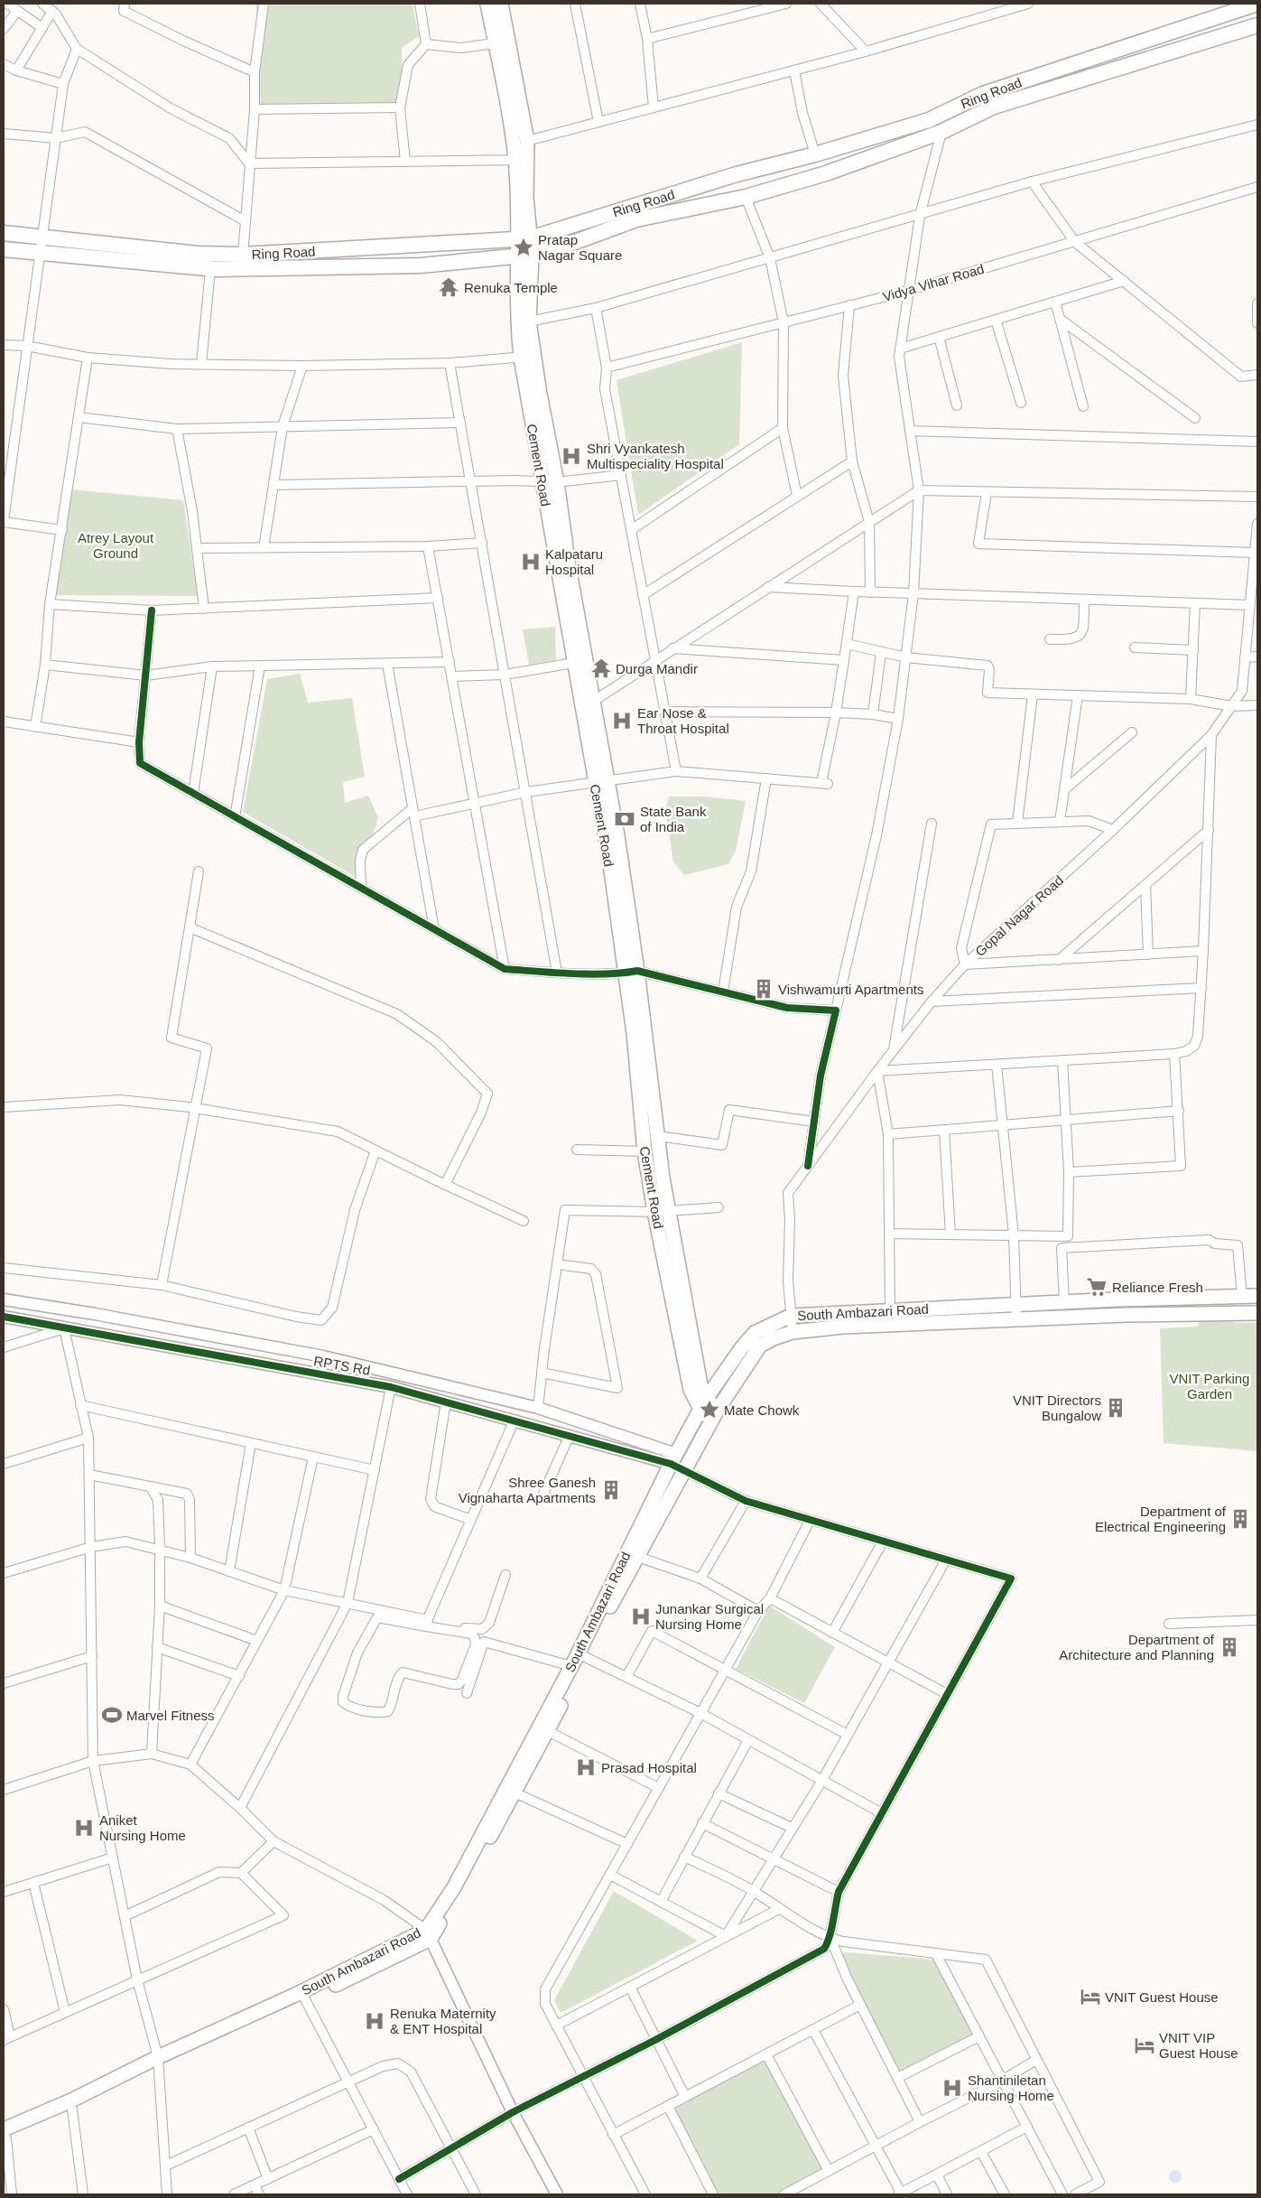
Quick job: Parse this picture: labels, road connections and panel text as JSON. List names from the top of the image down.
{
  "streets": {
    "main road": ["Ring Road", "Cement Road", "South Ambazari Road"],
    "street": ["Vidya Vihar Road", "Gopal Nagar Road", "RPTS Rd"]
  },
  "crossings": [
    ["Ring Road", "Cement Road"],
    ["Cement Road", "South Ambazari Road"],
    ["Gopal Nagar Road", "South Ambazari Road"],
    ["South Ambazari Road", "RPTS Rd"]
  ],
  "parks": ["Atrey Layout Ground", "VNIT Parking Garden"],
  "places": {
    "place": ["Pratap Nagar Square", "Mate Chowk"],
    "temple": ["Renuka Temple", "Durga Mandir"],
    "hospital": [
      "Shri Vyankatesh Multispeciality Hospital",
      "Kalpataru Hospital",
      "Ear Nose & Throat Hospital",
      "Junankar Surgical Nursing Home",
      "Prasad Hospital",
      "Aniket Nursing Home",
      "Renuka Maternity & ENT Hospital",
      "Shantiniletan Nursing Home"
    ],
    "bank": ["State Bank of India"],
    "building": [
      "Vishwamurti Apartments",
      "VNIT Directors Bungalow",
      "Shree Ganesh Vignaharta Apartments",
      "Department of Electrical Engineering",
      "Department of Architecture and Planning"
    ],
    "supermarket": ["Reliance Fresh"],
    "sports": ["Marvel Fitness"],
    "hotel": ["VNIT Guest House", "VNIT VIP Guest House"]
  }
}
